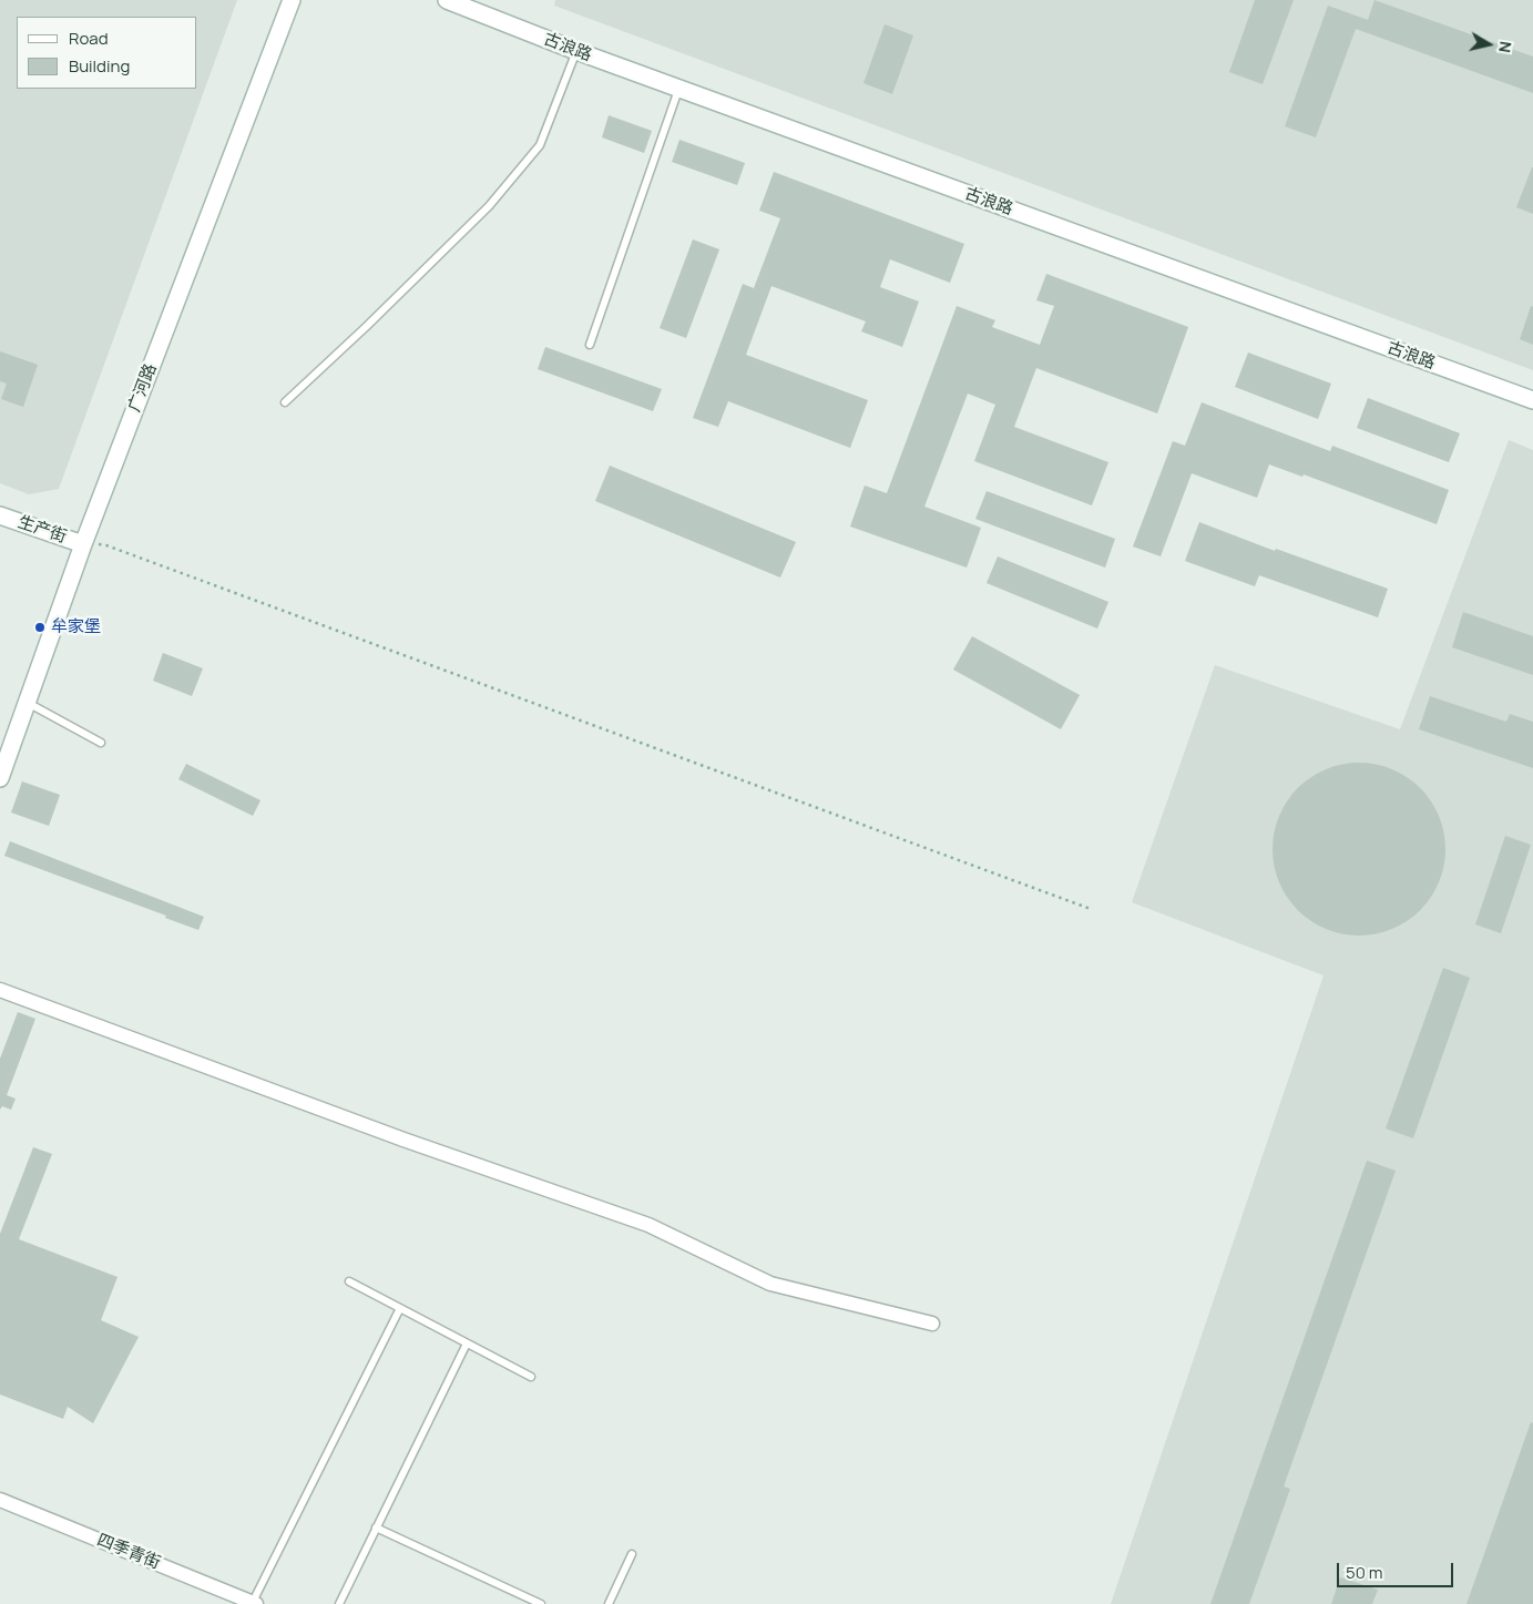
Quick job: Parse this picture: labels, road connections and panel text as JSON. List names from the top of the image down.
{
  "streets": {
    "main road": ["古浪路", "广河路", "生产街"],
    "street": ["四季青街"]
  },
  "crossings": [
    ["广河路", "生产街"]
  ],
  "places": ["牟家堡"],
  "legend": ["Road", "Building"],
  "scale_bar": "50 m",
  "north": "right"
}
